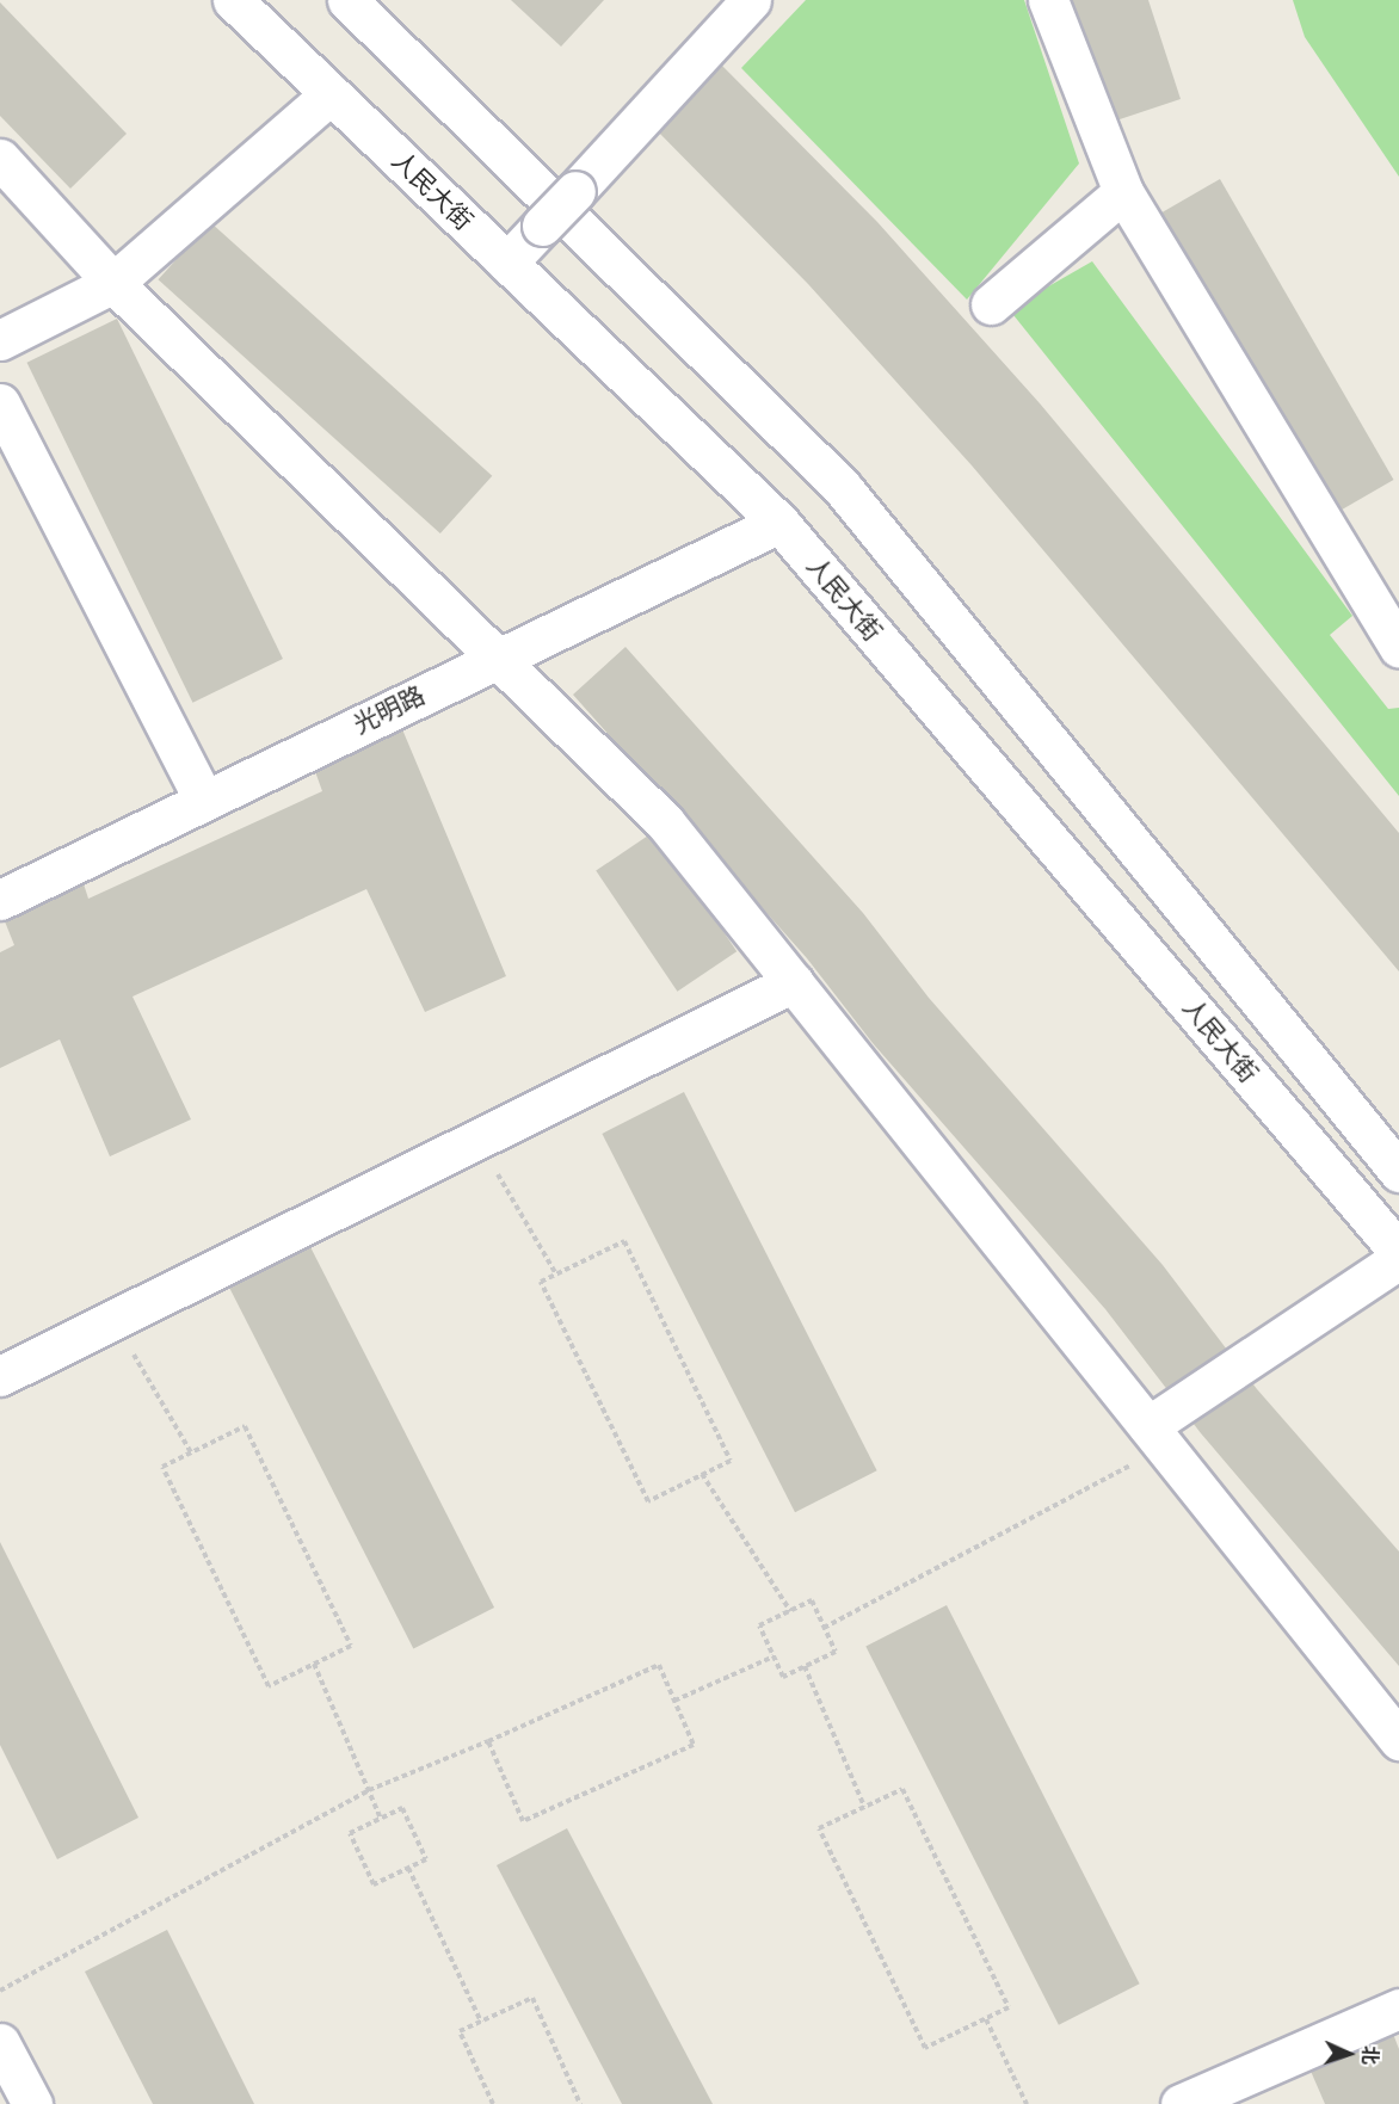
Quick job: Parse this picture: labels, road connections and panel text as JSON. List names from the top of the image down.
{
  "streets": {
    "street": ["人民大街", "光明路"]
  },
  "crossings": [
    ["人民大街", "光明路"]
  ],
  "north": "right"
}
